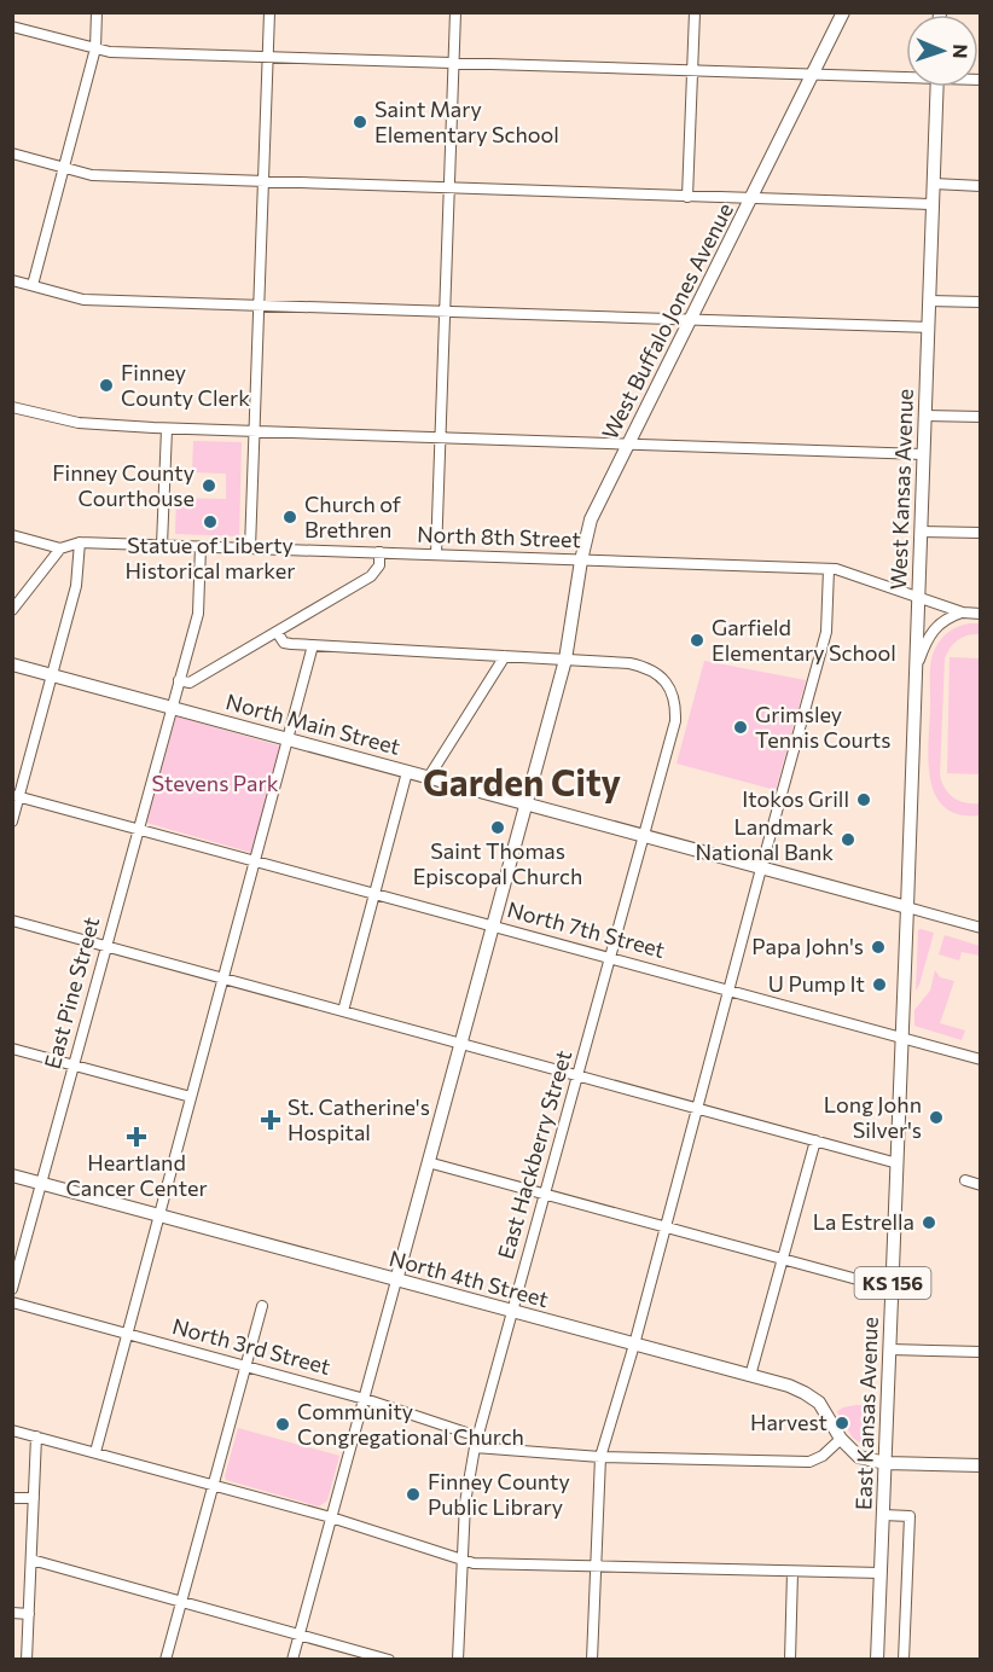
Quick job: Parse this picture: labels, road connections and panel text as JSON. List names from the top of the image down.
{
  "streets": {
    "main road": [
      "West Buffalo Jones Avenue",
      "West Kansas Avenue",
      "North Main Street",
      "North 4th Street",
      "KS 156",
      "East Kansas Avenue"
    ],
    "street": [
      "North 8th Street",
      "North 7th Street",
      "East Pine Street",
      "East Hackberry Street",
      "North 3rd Street"
    ]
  },
  "crossings": [
    ["West Buffalo Jones Avenue", "North 8th Street"],
    ["West Buffalo Jones Avenue", "North Main Street"],
    ["West Buffalo Jones Avenue", "North 7th Street"],
    ["West Buffalo Jones Avenue", "East Hackberry Street"],
    ["West Buffalo Jones Avenue", "North 4th Street"],
    ["West Kansas Avenue", "North 8th Street"],
    ["West Kansas Avenue", "North Main Street"],
    ["West Kansas Avenue", "East Kansas Avenue"],
    ["North 8th Street", "East Pine Street"],
    ["North Main Street", "East Pine Street"],
    ["North Main Street", "East Hackberry Street"],
    ["North Main Street", "East Kansas Avenue"],
    ["North 7th Street", "East Pine Street"],
    ["North 7th Street", "East Hackberry Street"],
    ["North 7th Street", "East Kansas Avenue"],
    ["East Pine Street", "North 4th Street"],
    ["East Hackberry Street", "North 4th Street"],
    ["East Hackberry Street", "North 3rd Street"],
    ["North 4th Street", "North 3rd Street"],
    ["North 4th Street", "East Kansas Avenue"]
  ],
  "districts": ["Garden City"],
  "parks": ["Stevens Park"],
  "places": {
    "other": [
      "Saint Mary Elementary School",
      "Finney County Clerk",
      "Finney County Courthouse",
      "Church of Brethren",
      "Statue of Liberty Historical marker",
      "Garfield Elementary School",
      "Grimsley Tennis Courts",
      "Itokos Grill",
      "Saint Thomas Episcopal Church",
      "Landmark National Bank",
      "Papa John's",
      "U Pump It",
      "Long John Silver's",
      "La Estrella",
      "Harvest",
      "Community Congregational Church",
      "Finney County Public Library"
    ],
    "health": ["St. Catherine's Hospital", "Heartland Cancer Center"]
  },
  "north": "right"
}
